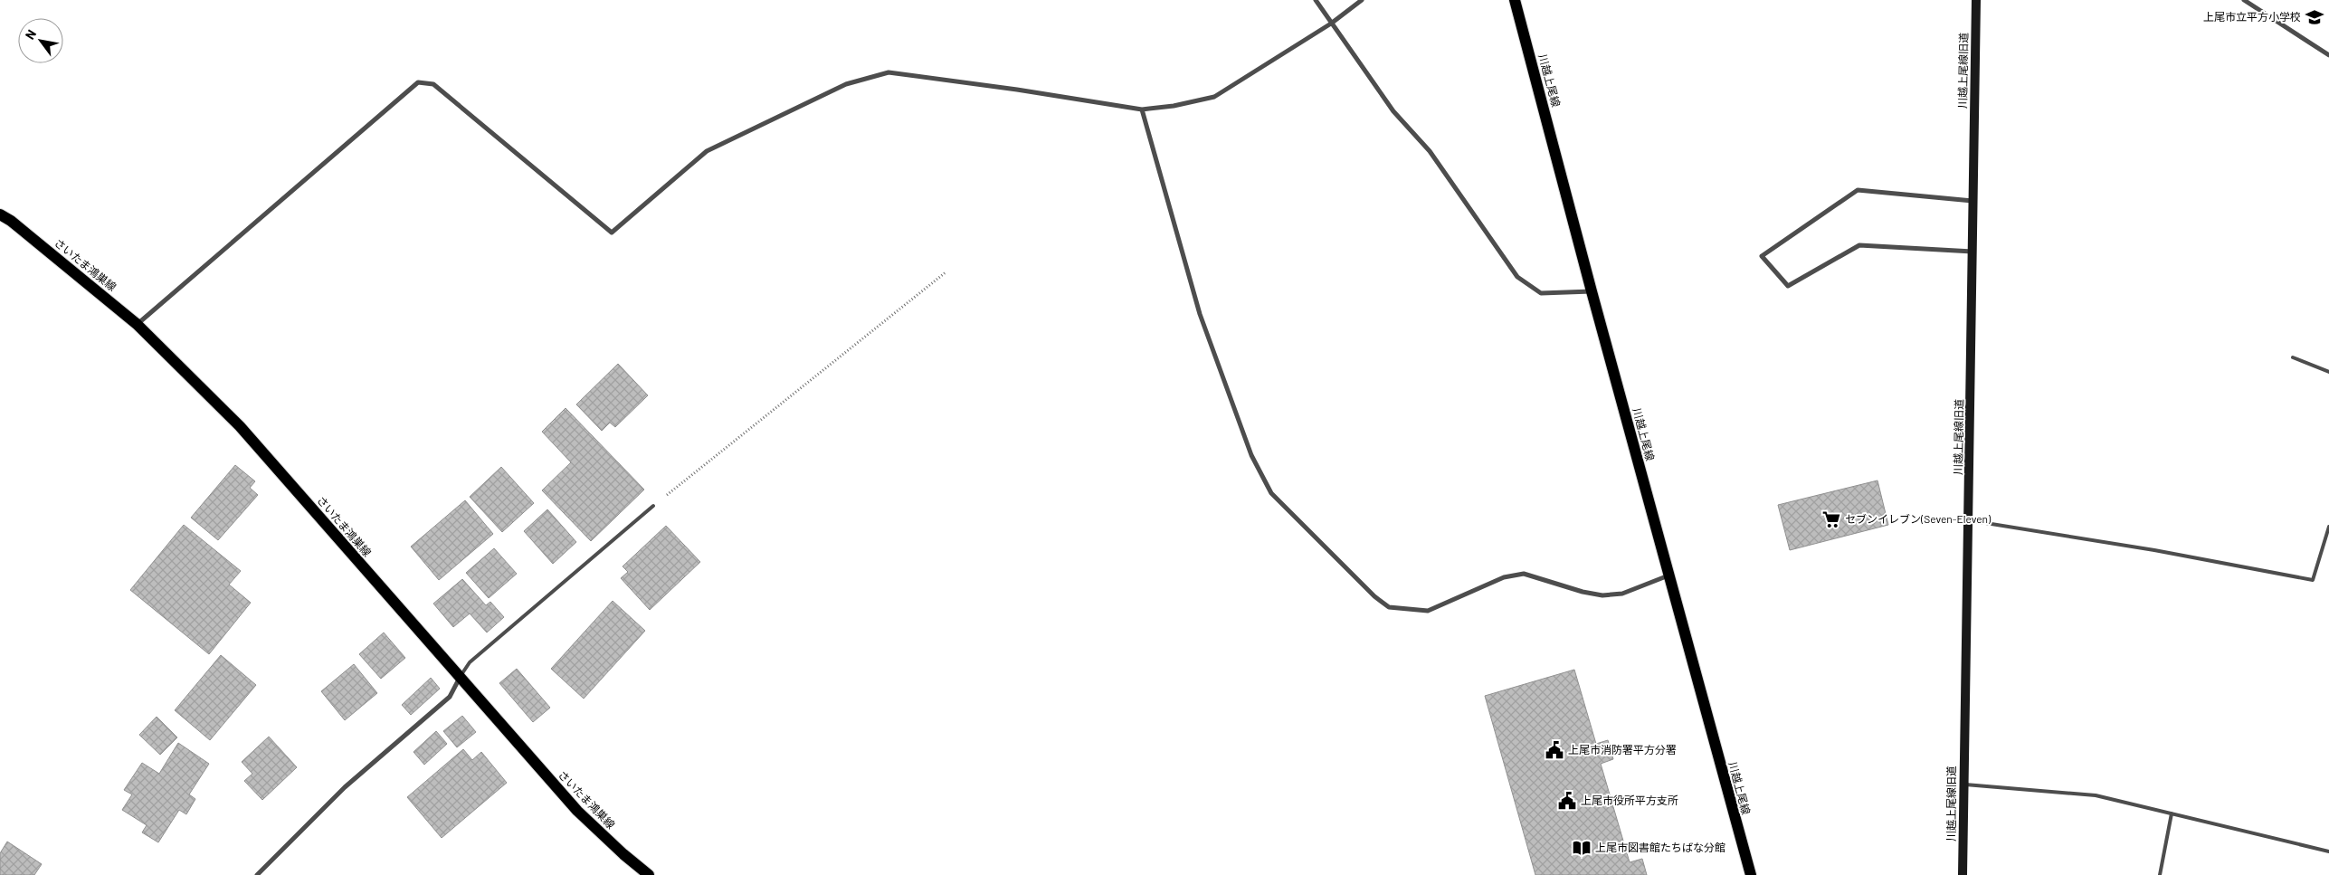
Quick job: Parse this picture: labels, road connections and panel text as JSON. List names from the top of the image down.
{
  "streets": {
    "main road": ["川越上尾線", "さいたま鴻巣線"],
    "street": ["川越上尾線旧道"]
  },
  "places": {
    "school or university": ["上尾市立平方小学校"],
    "supermarket": ["セブンイレブン(Seven-Eleven)"],
    "public building": ["上尾市消防署平方分署", "上尾市役所平方支所"],
    "library": ["上尾市図書館たちばな分館"]
  },
  "north": "top left"
}
